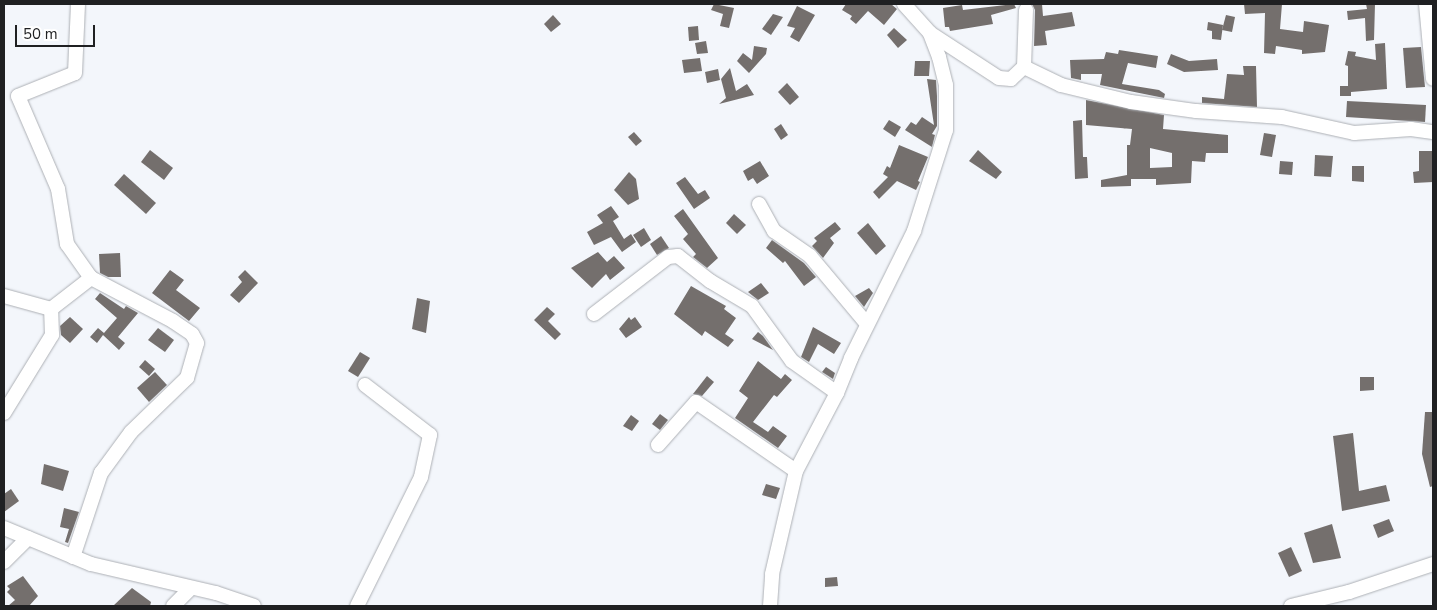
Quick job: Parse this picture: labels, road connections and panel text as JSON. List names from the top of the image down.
{
  "scale_bar": "50 m"
}
